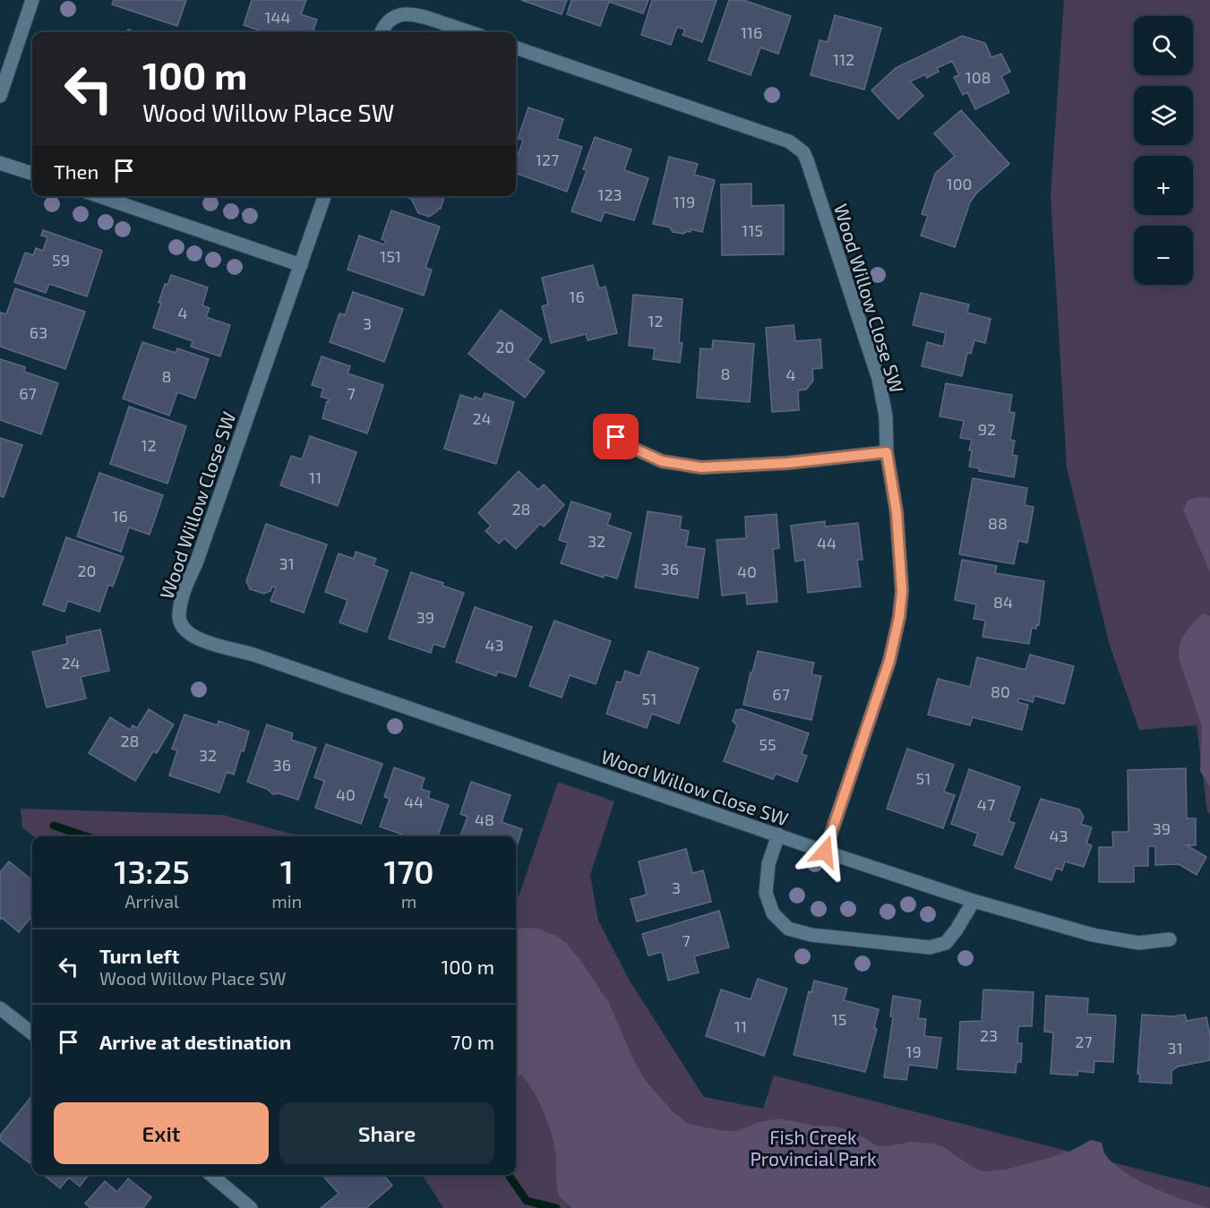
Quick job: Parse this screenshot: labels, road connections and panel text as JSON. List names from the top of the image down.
{
  "streets": {
    "street": ["Wood Willow Close SW"]
  },
  "parks": ["Fish Creek Provincial Park"],
  "house_numbers": [
    "144",
    "116",
    "112",
    "108",
    "127",
    "100",
    "123",
    "119",
    "115",
    "151",
    "59",
    "16",
    "4",
    "12",
    "3",
    "63",
    "20",
    "8",
    "4",
    "8",
    "67",
    "7",
    "24",
    "92",
    "12",
    "11",
    "28",
    "16",
    "88",
    "32",
    "44",
    "31",
    "36",
    "20",
    "40",
    "84",
    "39",
    "43",
    "24",
    "80",
    "67",
    "51",
    "28",
    "55",
    "32",
    "36",
    "51",
    "40",
    "44",
    "47",
    "48",
    "39",
    "43",
    "3",
    "7",
    "15",
    "11",
    "23",
    "27",
    "31",
    "19"
  ],
  "page": {
    "map_buttons": ["+", "−"],
    "turn": ["100 m", "Wood Willow Place SW"],
    "then": "Then",
    "eta": [
      "13:25",
      "Arrival",
      "1",
      "min",
      "170",
      "m"
    ],
    "list": [
      {
        "name": "Turn left",
        "note": "Wood Willow Place SW",
        "value": "100 m"
      },
      {
        "name": "Arrive at destination",
        "value": "70 m"
      }
    ],
    "buttons": ["Exit", "Share"]
  }
}
